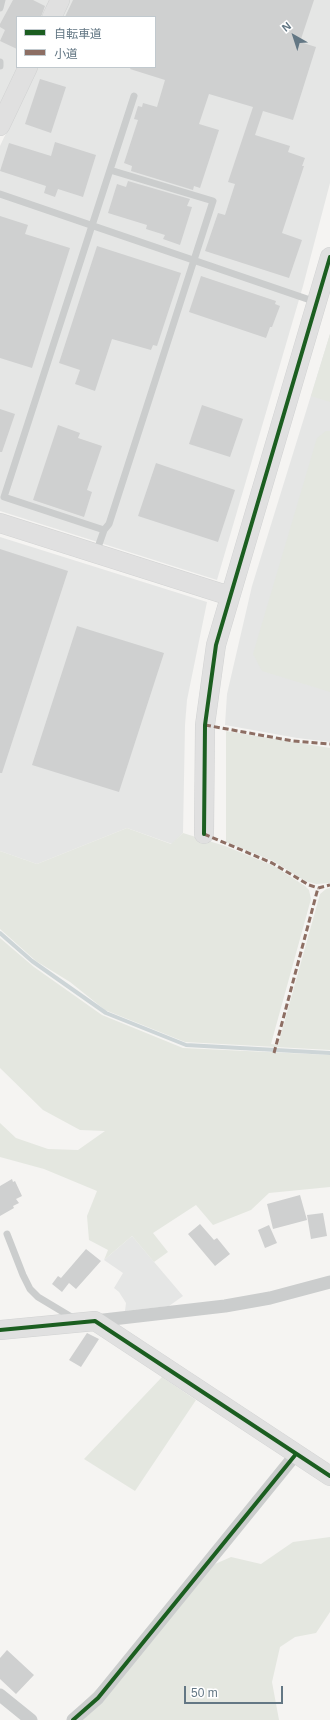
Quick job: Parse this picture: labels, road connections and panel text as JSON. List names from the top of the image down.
{
  "legend": ["自転車道", "小道"],
  "scale_bar": "50 m",
  "north": "top left"
}
